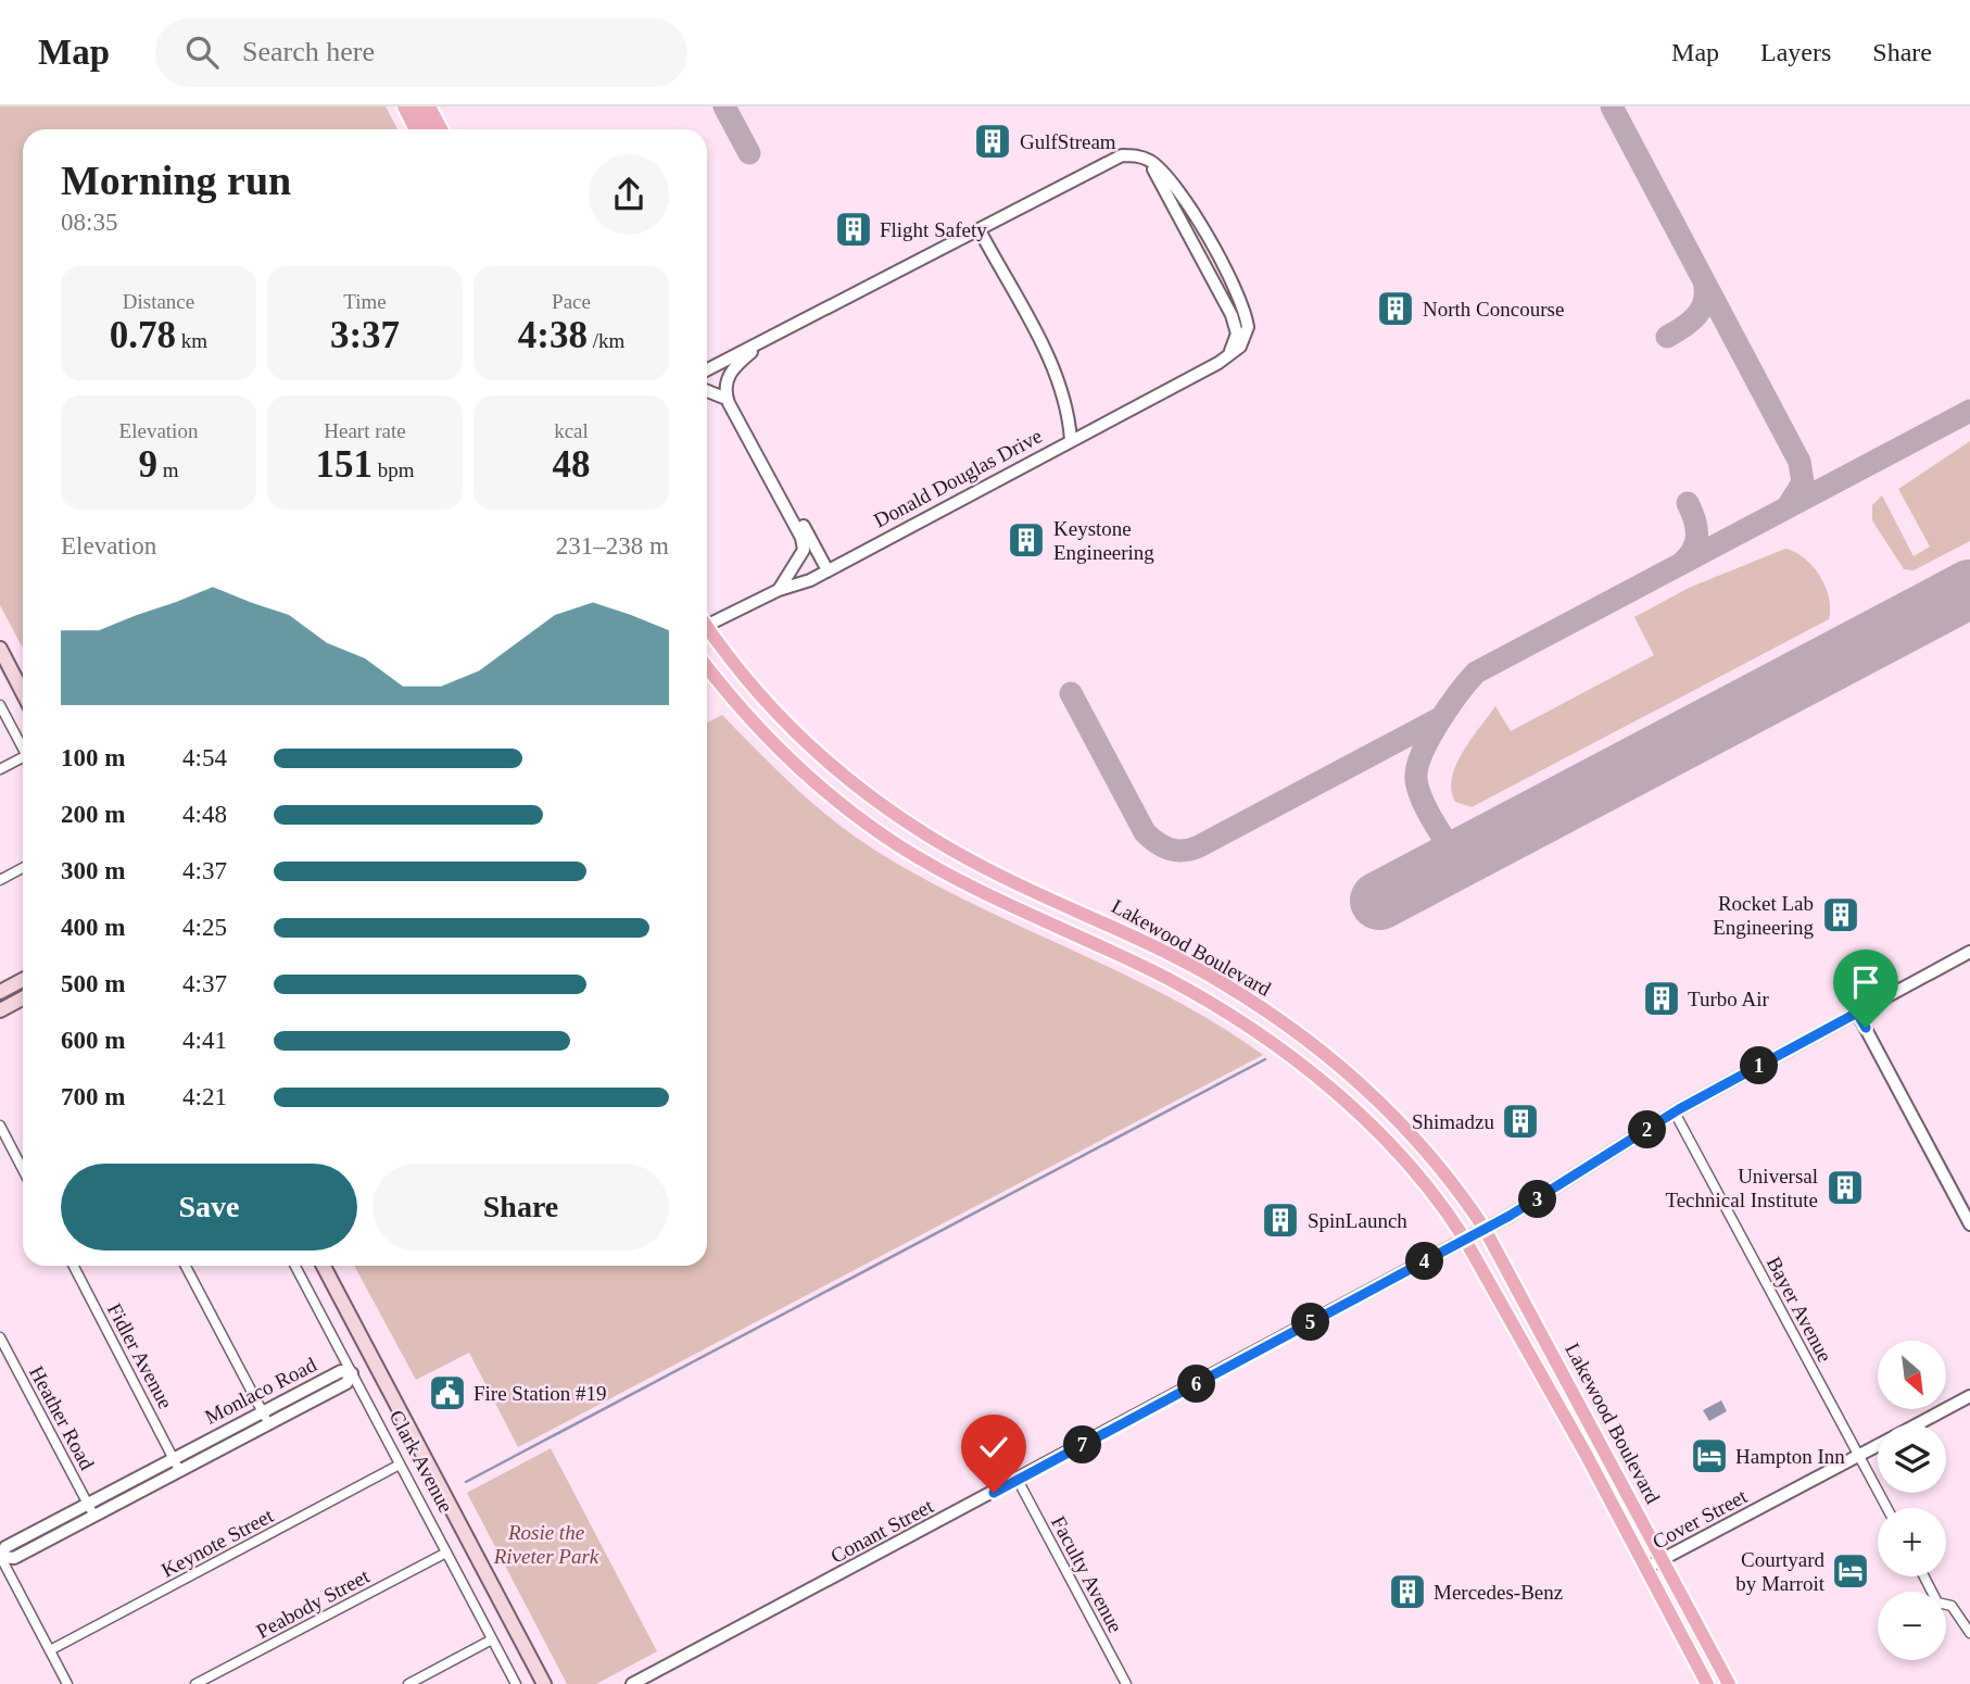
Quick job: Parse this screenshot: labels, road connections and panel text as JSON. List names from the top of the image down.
{
  "streets": {
    "main road": ["Lakewood Boulevard", "Clark Avenue"],
    "street": [
      "Donald Douglas Drive",
      "Bayer Avenue",
      "Fidler Avenue",
      "Monlaco Road",
      "Heather Road",
      "Cover Street",
      "Conant Street",
      "Keynote Street",
      "Faculty Avenue",
      "Peabody Street"
    ]
  },
  "crossings": [
    ["Lakewood Boulevard", "Cover Street"],
    ["Lakewood Boulevard", "Conant Street"],
    ["Bayer Avenue", "Cover Street"],
    ["Bayer Avenue", "Conant Street"],
    ["Fidler Avenue", "Monlaco Road"],
    ["Monlaco Road", "Heather Road"],
    ["Monlaco Road", "Clark Avenue"],
    ["Clark Avenue", "Keynote Street"],
    ["Clark Avenue", "Peabody Street"],
    ["Conant Street", "Faculty Avenue"]
  ],
  "parks": ["Rosie the Riveter Park"],
  "places": {
    "building": [
      "GulfStream",
      "Flight Safety",
      "North Concourse",
      "Keystone Engineering",
      "Rocket Lab Engineering",
      "Turbo Air",
      "Shimadzu",
      "Universal Technical Institute",
      "SpinLaunch",
      "Mercedes-Benz"
    ],
    "public building": ["Fire Station #19"],
    "hotel": ["Hampton Inn", "Courtyard by Marroit"]
  },
  "north": "bottom right",
  "page": {
    "header": "Map",
    "search": "Search here",
    "nav": ["Map", "Layers", "Share"],
    "heading": ["Morning run", "08:35"],
    "stats": [
      ["Distance", "0.78 km"],
      ["Time", "3:37"],
      ["Pace", "4:38 /km"],
      ["Elevation", "9 m"],
      ["Heart rate", "151 bpm"],
      ["kcal", "48"]
    ],
    "chart": ["Elevation", "231–238 m"],
    "list": [
      {
        "name": "100 m",
        "note": "4:54"
      },
      {
        "name": "200 m",
        "note": "4:48"
      },
      {
        "name": "300 m",
        "note": "4:37"
      },
      {
        "name": "400 m",
        "note": "4:25"
      },
      {
        "name": "500 m",
        "note": "4:37"
      },
      {
        "name": "600 m",
        "note": "4:41"
      },
      {
        "name": "700 m",
        "note": "4:21"
      }
    ],
    "pins": [
      "1",
      "2",
      "3",
      "4",
      "5",
      "6",
      "7"
    ],
    "buttons": ["Save", "Share"],
    "map_buttons": ["+", "−"]
  }
}
